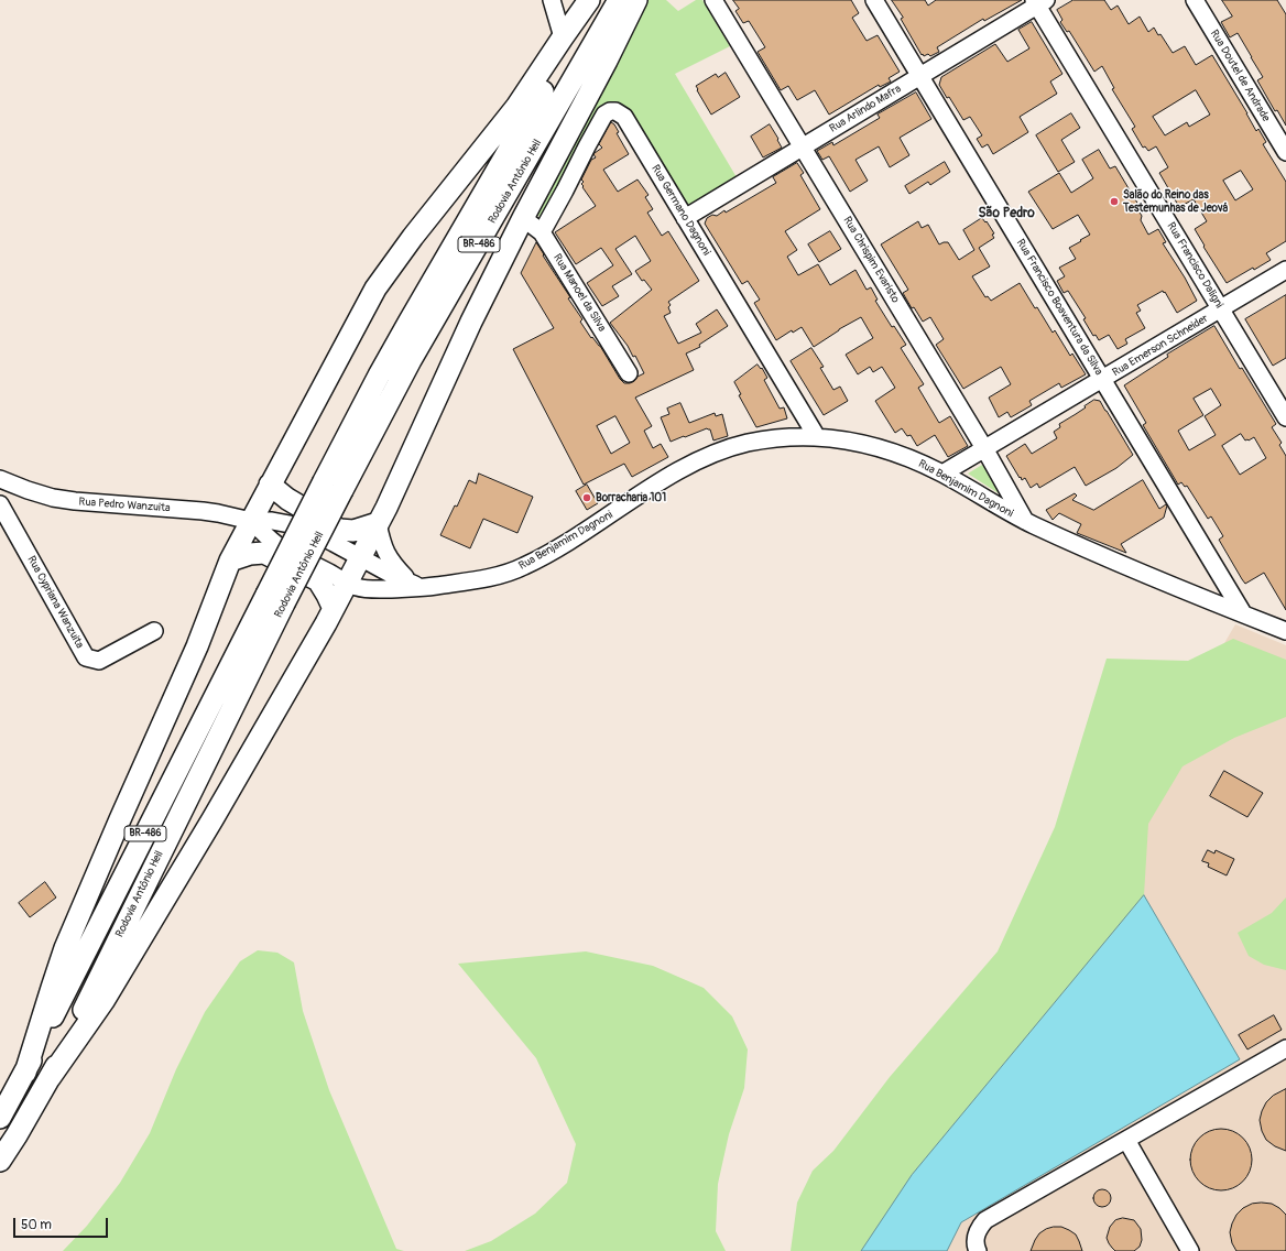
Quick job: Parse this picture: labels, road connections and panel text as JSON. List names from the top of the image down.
{
  "streets": {
    "main road": ["Rodovia Antônio Heil", "BR-486"],
    "street": [
      "Rua Doutel de Andrade",
      "Rua Arlindo Mafra",
      "Rua Germano Dagnoni",
      "Rua Chrispim Evaristo",
      "Rua Francisco Daligni",
      "Rua Manoel da Silva",
      "Rua Francisco Boaventura da Silva",
      "Rua Emerson Schneider",
      "Rua Benjamim Dagnoni",
      "Rua Pedro Wanzuita",
      "Rua Cypriana Wanzuita"
    ]
  },
  "crossings": [
    ["Rua Arlindo Mafra", "Rua Germano Dagnoni"],
    ["Rua Arlindo Mafra", "Rua Chrispim Evaristo"],
    ["Rua Arlindo Mafra", "Rua Francisco Daligni"],
    ["Rua Arlindo Mafra", "Rua Francisco Boaventura da Silva"],
    ["Rua Germano Dagnoni", "Rua Manoel da Silva"],
    ["Rua Germano Dagnoni", "Rua Benjamim Dagnoni"],
    ["Rua Chrispim Evaristo", "Rua Emerson Schneider"],
    ["Rua Chrispim Evaristo", "Rua Benjamim Dagnoni"],
    ["Rua Francisco Daligni", "Rua Emerson Schneider"],
    ["Rua Francisco Boaventura da Silva", "Rua Emerson Schneider"],
    ["Rua Francisco Boaventura da Silva", "Rua Benjamim Dagnoni"],
    ["Rua Emerson Schneider", "Rua Benjamim Dagnoni"],
    ["Rua Benjamim Dagnoni", "Rua Pedro Wanzuita"]
  ],
  "districts": ["São Pedro"],
  "places": ["Salão do Reino das Testemunhas de Jeová", "Borracharia 101"],
  "scale_bar": "50 m"
}
